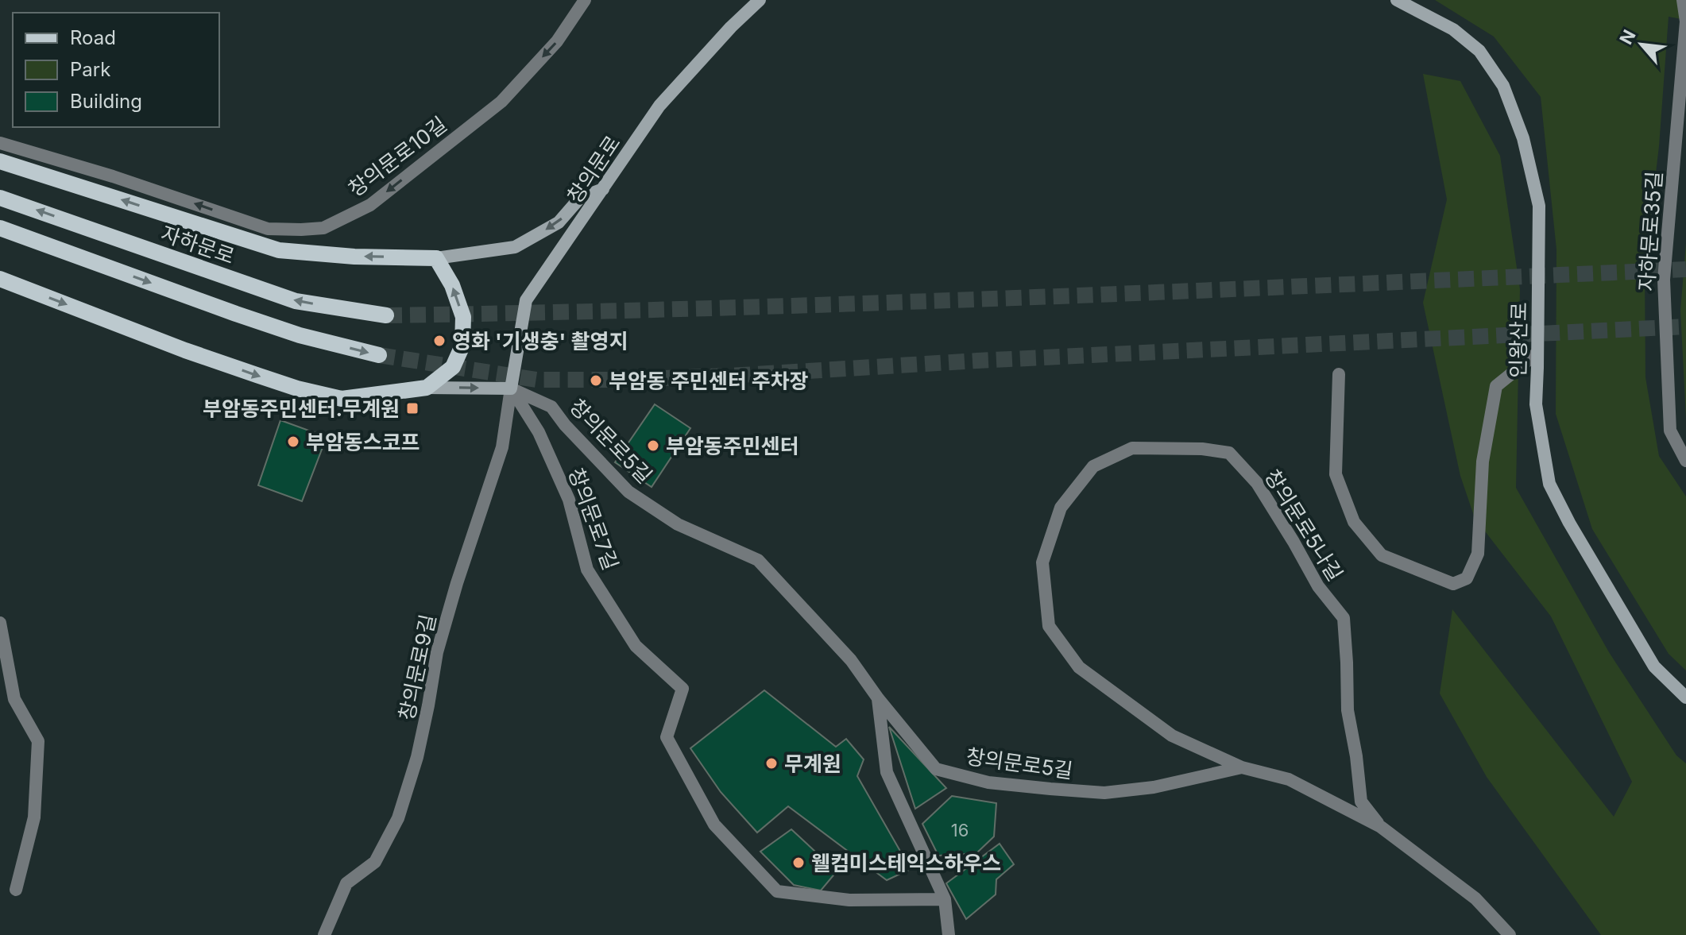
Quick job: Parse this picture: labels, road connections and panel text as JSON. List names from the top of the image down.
{
  "streets": {
    "main road": ["자하문로"],
    "street": [
      "창의문로10길",
      "창의문로",
      "자하문로35길",
      "인왕산로",
      "창의문로5길",
      "창의문로7길",
      "창의문로5나길",
      "창의문로9길"
    ]
  },
  "crossings": [
    ["창의문로", "창의문로5길"],
    ["창의문로", "창의문로7길"],
    ["창의문로", "창의문로9길"],
    ["창의문로5길", "창의문로7길"],
    ["창의문로5길", "창의문로5나길"],
    ["창의문로5길", "창의문로9길"],
    ["창의문로7길", "창의문로9길"]
  ],
  "one_way": ["창의문로10길"],
  "places": {
    "other": [
      "영화 '기생충' 촬영지",
      "부암동 주민센터 주차장",
      "부암동스코프",
      "부암동주민센터",
      "무계원",
      "웰컴미스테익스하우스"
    ],
    "transit": ["부암동주민센터.무계원"]
  },
  "house_numbers": ["16"],
  "legend": ["Road", "Park", "Building"],
  "north": "top left"
}
